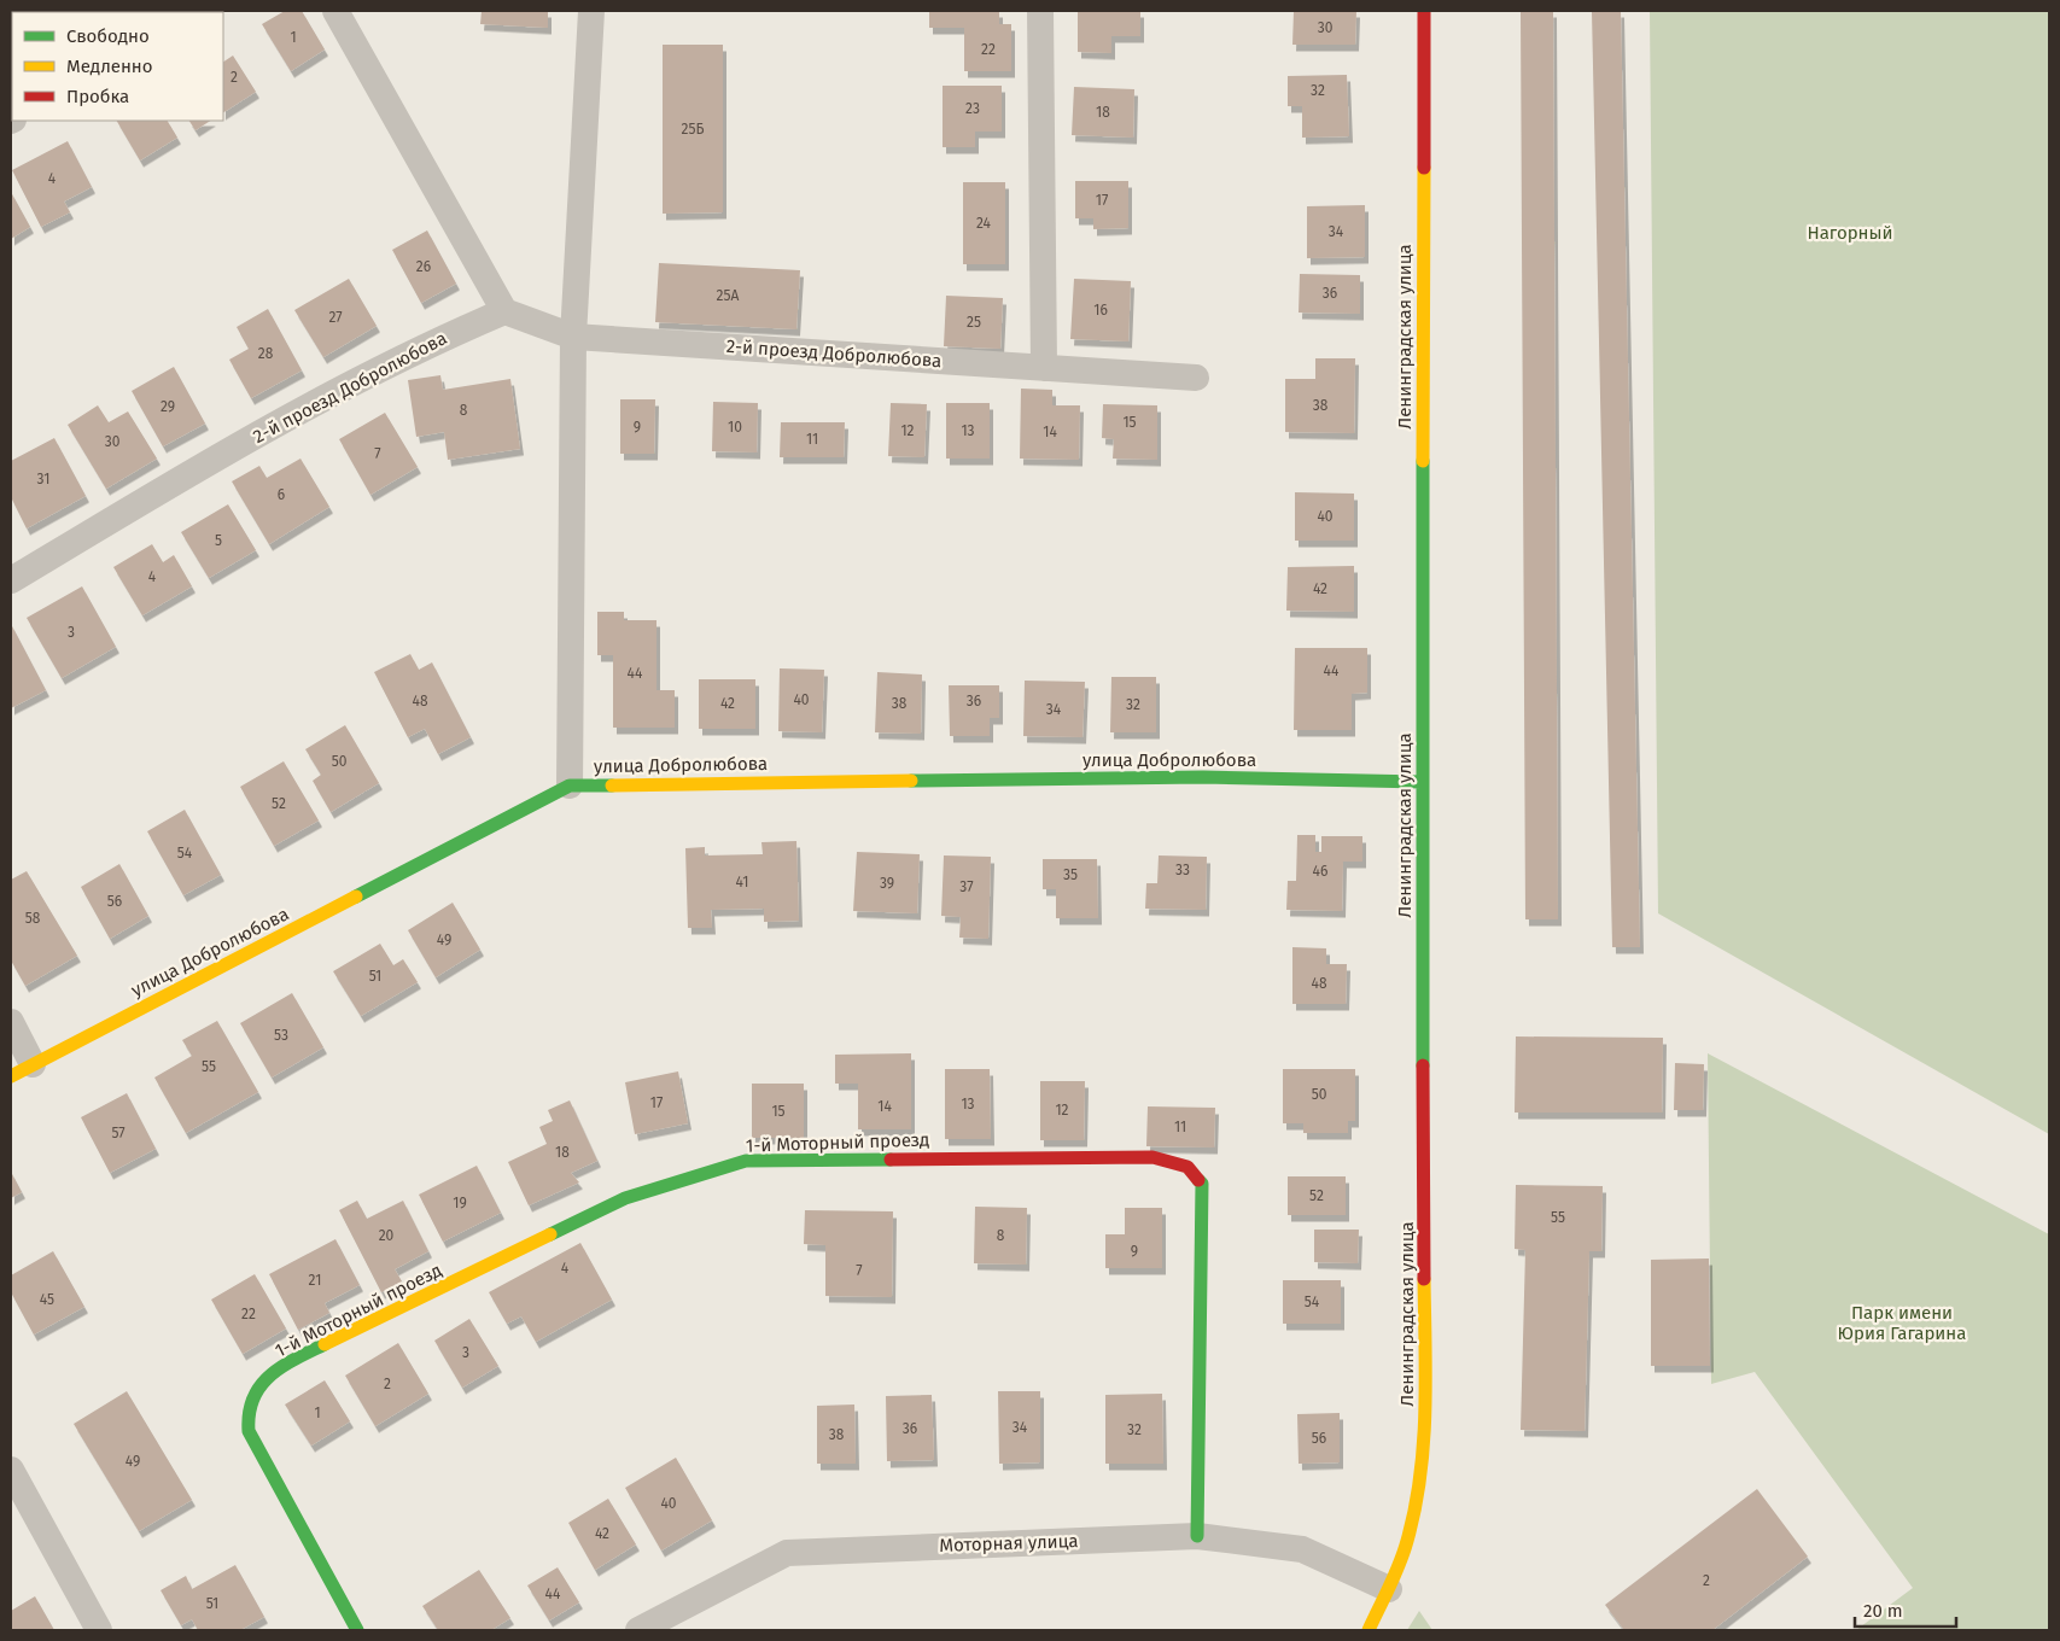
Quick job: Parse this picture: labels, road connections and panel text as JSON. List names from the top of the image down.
{
  "streets": {
    "street": [
      "Ленинградская улица",
      "2-й проезд Добролюбова",
      "улица Добролюбова",
      "1-й Моторный проезд",
      "Моторная улица"
    ]
  },
  "crossings": [
    ["Ленинградская улица", "улица Добролюбова"],
    ["Ленинградская улица", "Моторная улица"],
    ["1-й Моторный проезд", "Моторная улица"]
  ],
  "parks": ["Нагорный", "Парк имени Юрия Гагарина"],
  "house_numbers": [
    "30",
    "1",
    "22",
    "2",
    "32",
    "23",
    "18",
    "25Б",
    "4",
    "17",
    "24",
    "34",
    "26",
    "36",
    "25А",
    "16",
    "27",
    "25",
    "28",
    "38",
    "29",
    "8",
    "15",
    "9",
    "10",
    "12",
    "13",
    "14",
    "11",
    "30",
    "7",
    "31",
    "6",
    "40",
    "5",
    "4",
    "42",
    "3",
    "44",
    "44",
    "40",
    "48",
    "36",
    "42",
    "38",
    "32",
    "34",
    "50",
    "52",
    "54",
    "33",
    "46",
    "35",
    "41",
    "39",
    "37",
    "56",
    "58",
    "49",
    "51",
    "48",
    "53",
    "55",
    "50",
    "17",
    "13",
    "14",
    "12",
    "15",
    "11",
    "57",
    "18",
    "52",
    "19",
    "55",
    "20",
    "8",
    "9",
    "4",
    "7",
    "21",
    "45",
    "54",
    "22",
    "3",
    "2",
    "1",
    "34",
    "36",
    "32",
    "38",
    "56",
    "49",
    "40",
    "42",
    "2",
    "44",
    "51"
  ],
  "legend": ["Свободно", "Медленно", "Пробка"],
  "scale_bar": "20 m"
}
